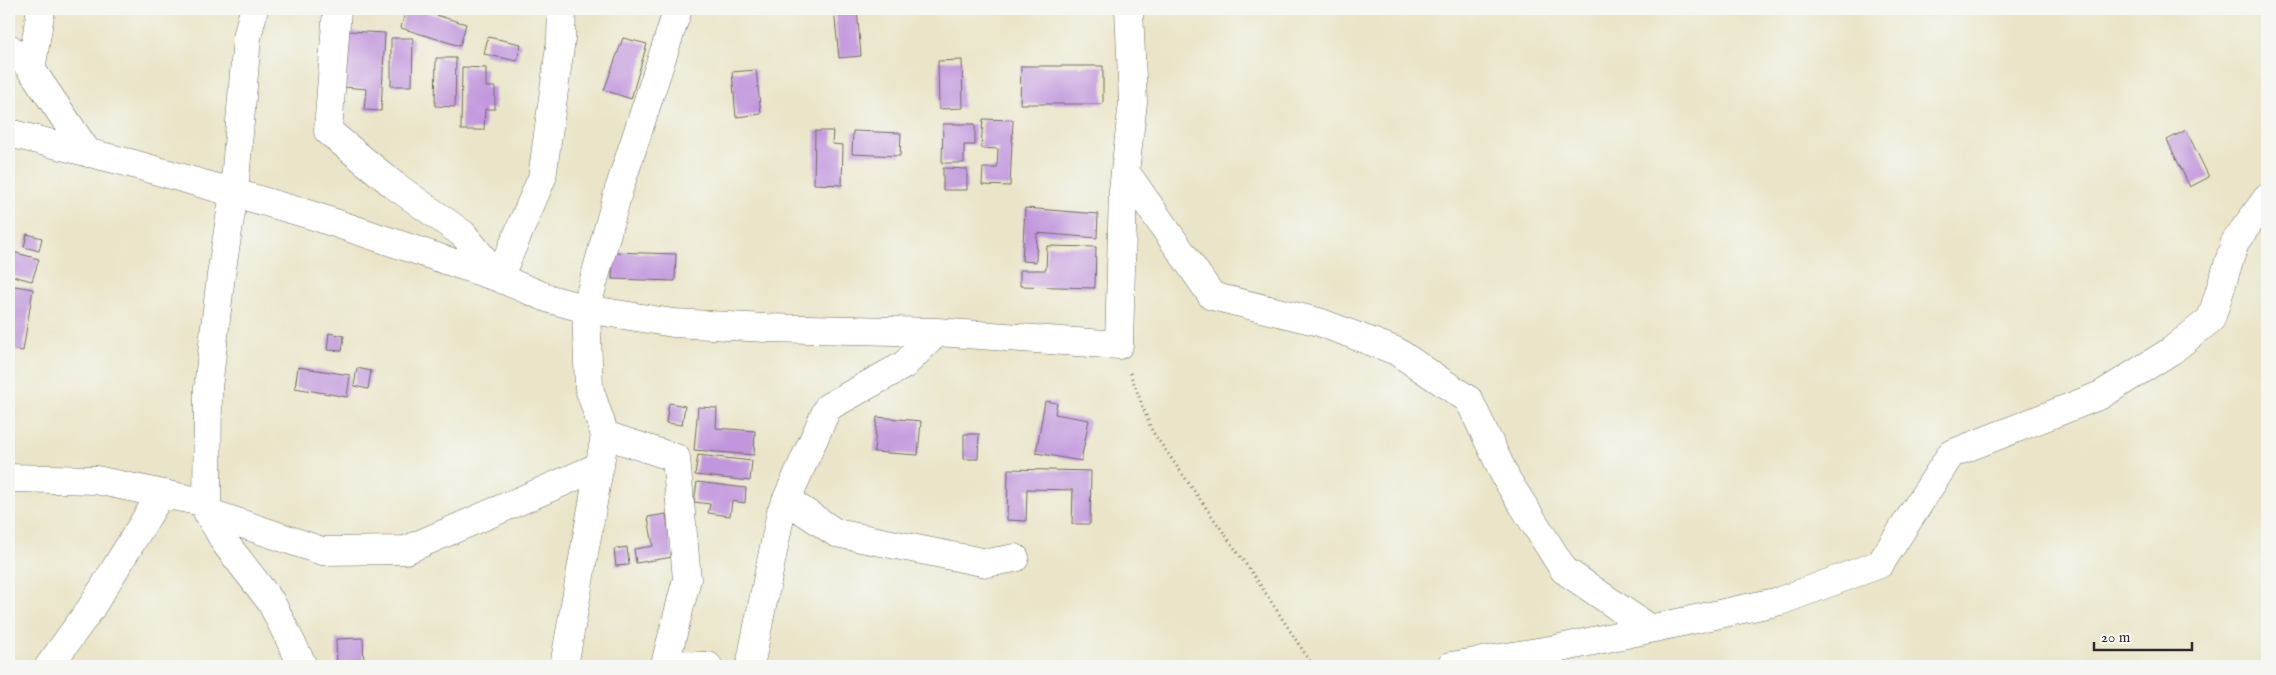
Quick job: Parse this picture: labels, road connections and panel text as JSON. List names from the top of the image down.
{
  "scale_bar": "20 m"
}
